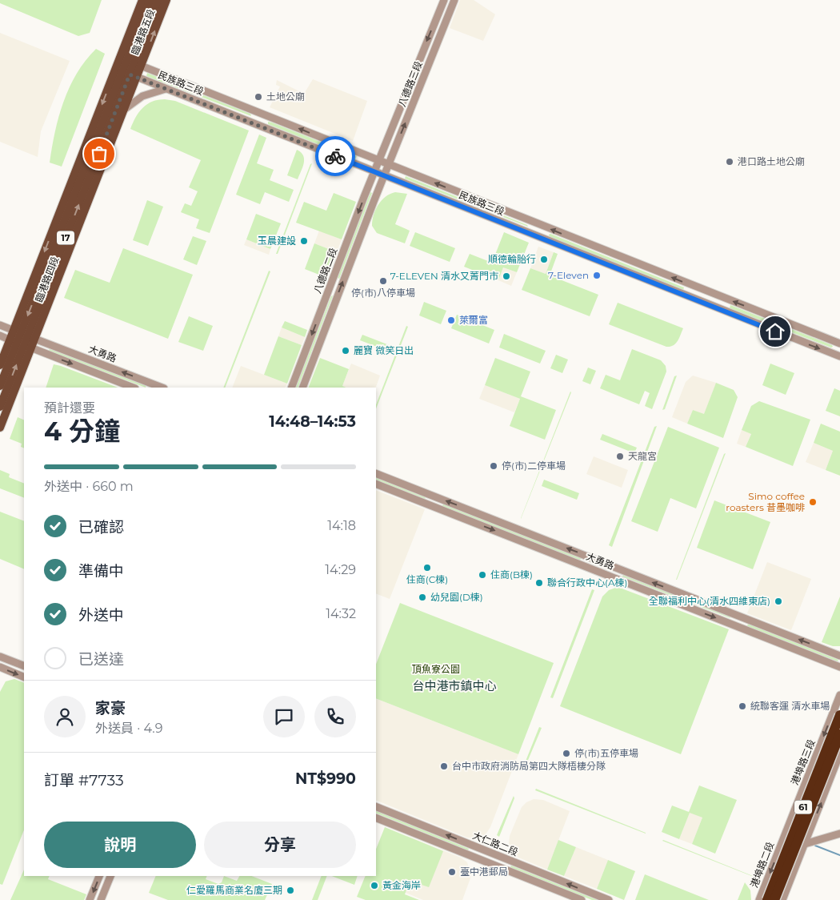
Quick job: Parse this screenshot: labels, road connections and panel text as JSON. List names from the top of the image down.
{
  "streets": {
    "highway": ["61"],
    "main road": ["臨港路五段", "17", "臨港路四段"],
    "street": [
      "民族路三段",
      "八德路三段",
      "八德路二段",
      "大勇路",
      "港埠路三段",
      "大仁路二段",
      "港埠路二段"
    ]
  },
  "crossings": [
    ["臨港路五段", "民族路三段"],
    ["臨港路五段", "臨港路四段"],
    ["民族路三段", "八德路三段"],
    ["民族路三段", "八德路二段"],
    ["民族路三段", "臨港路四段"],
    ["八德路三段", "八德路二段"],
    ["臨港路四段", "大勇路"],
    ["港埠路三段", "港埠路二段"]
  ],
  "districts": ["台中港市鎮中心"],
  "parks": ["頂魚寮公園"],
  "places": [
    "土地公廟",
    "港口路土地公廟",
    "玉晨建設",
    "順德輪胎行",
    "7-Eleven",
    "7-ELEVEN 清水又菁門市",
    "停(市)八停車場",
    "萊爾富",
    "麗寶 微笑日出",
    "天龍宮",
    "停(市)二停車場",
    "Simo coffee roasters 昔墨咖啡",
    "住商(C棟)",
    "住商(B棟)",
    "聯合行政中心(A棟)",
    "幼兒園(D棟)",
    "全聯福利中心(清水四維東店)",
    "統聯客運 清水車場",
    "停(市)五停車場",
    "台中市政府消防局第四大隊梧棲分隊",
    "臺中港郵局",
    "黃金海岸",
    "仁愛羅馬商業名廈三期"
  ],
  "page": {
    "heading": ["4 分鐘", "預計還要", "14:48–14:53"],
    "panel": [
      "家豪",
      "外送員 · 4.9",
      "訂單 #7733",
      "NT$990"
    ],
    "bar": "外送中 · 660 m",
    "list": [
      ["已確認", "14:18"],
      ["準備中", "14:29"],
      ["外送中", "14:32"],
      "已送達"
    ],
    "buttons": ["說明", "分享"]
  }
}
